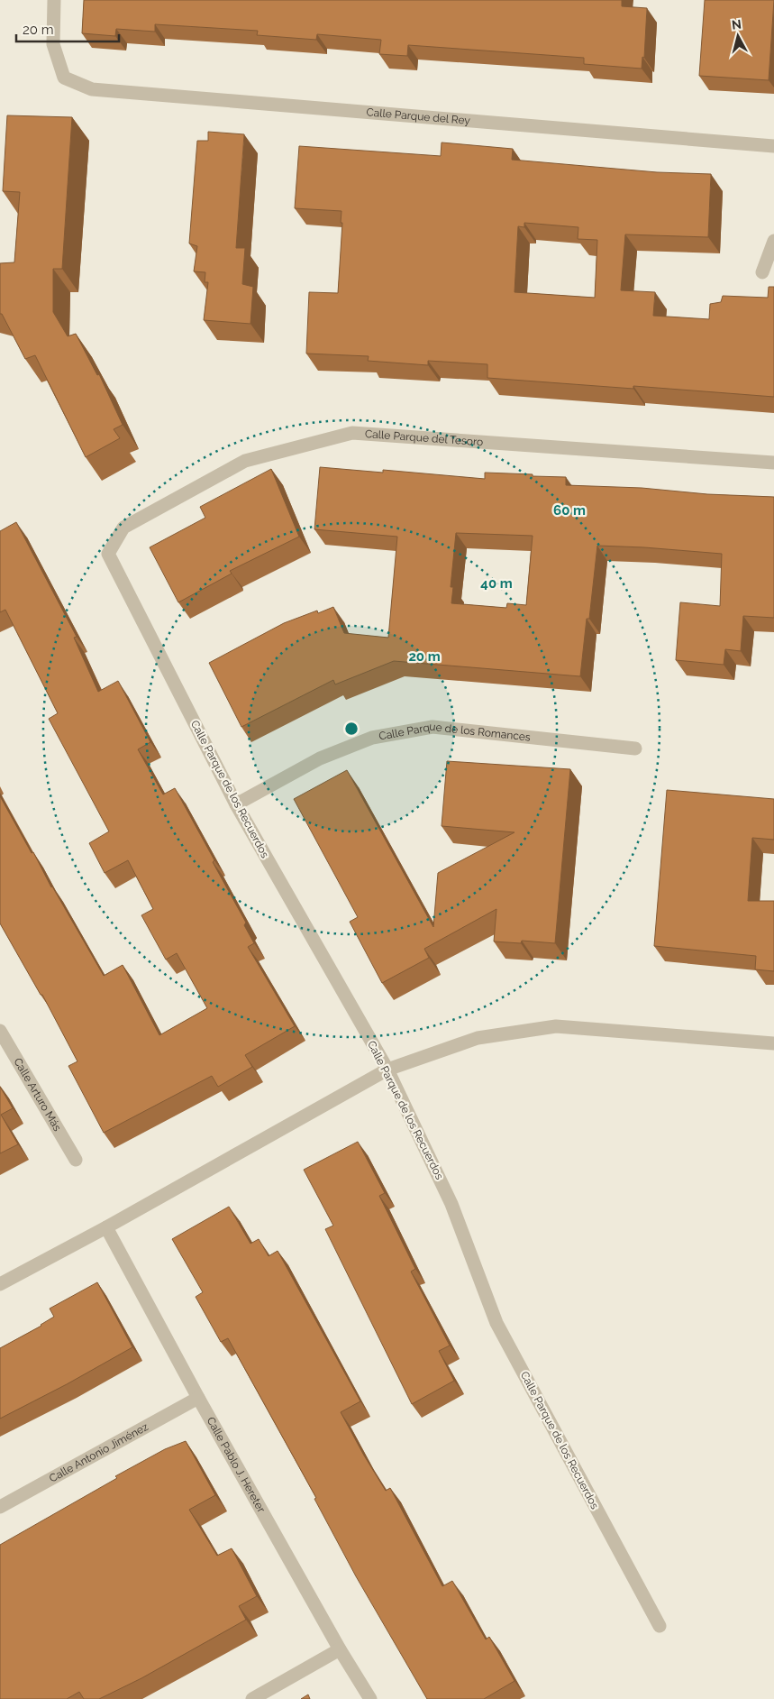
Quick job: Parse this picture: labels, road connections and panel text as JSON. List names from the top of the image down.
{
  "streets": {
    "street": [
      "Calle Parque del Rey",
      "Calle Parque del Tesoro",
      "Calle Parque de los Romances",
      "Calle Parque de los Recuerdos",
      "Calle Arturo Más",
      "Calle Antonio Jiménez",
      "Calle Pablo J. Hereter"
    ]
  },
  "crossings": [
    ["Calle Parque del Tesoro", "Calle Parque de los Recuerdos"],
    ["Calle Parque de los Romances", "Calle Parque de los Recuerdos"],
    ["Calle Antonio Jiménez", "Calle Pablo J. Hereter"]
  ],
  "scale_bar": "20 m",
  "north": "top",
  "rings": ["60 m", "40 m", "20 m"]
}
